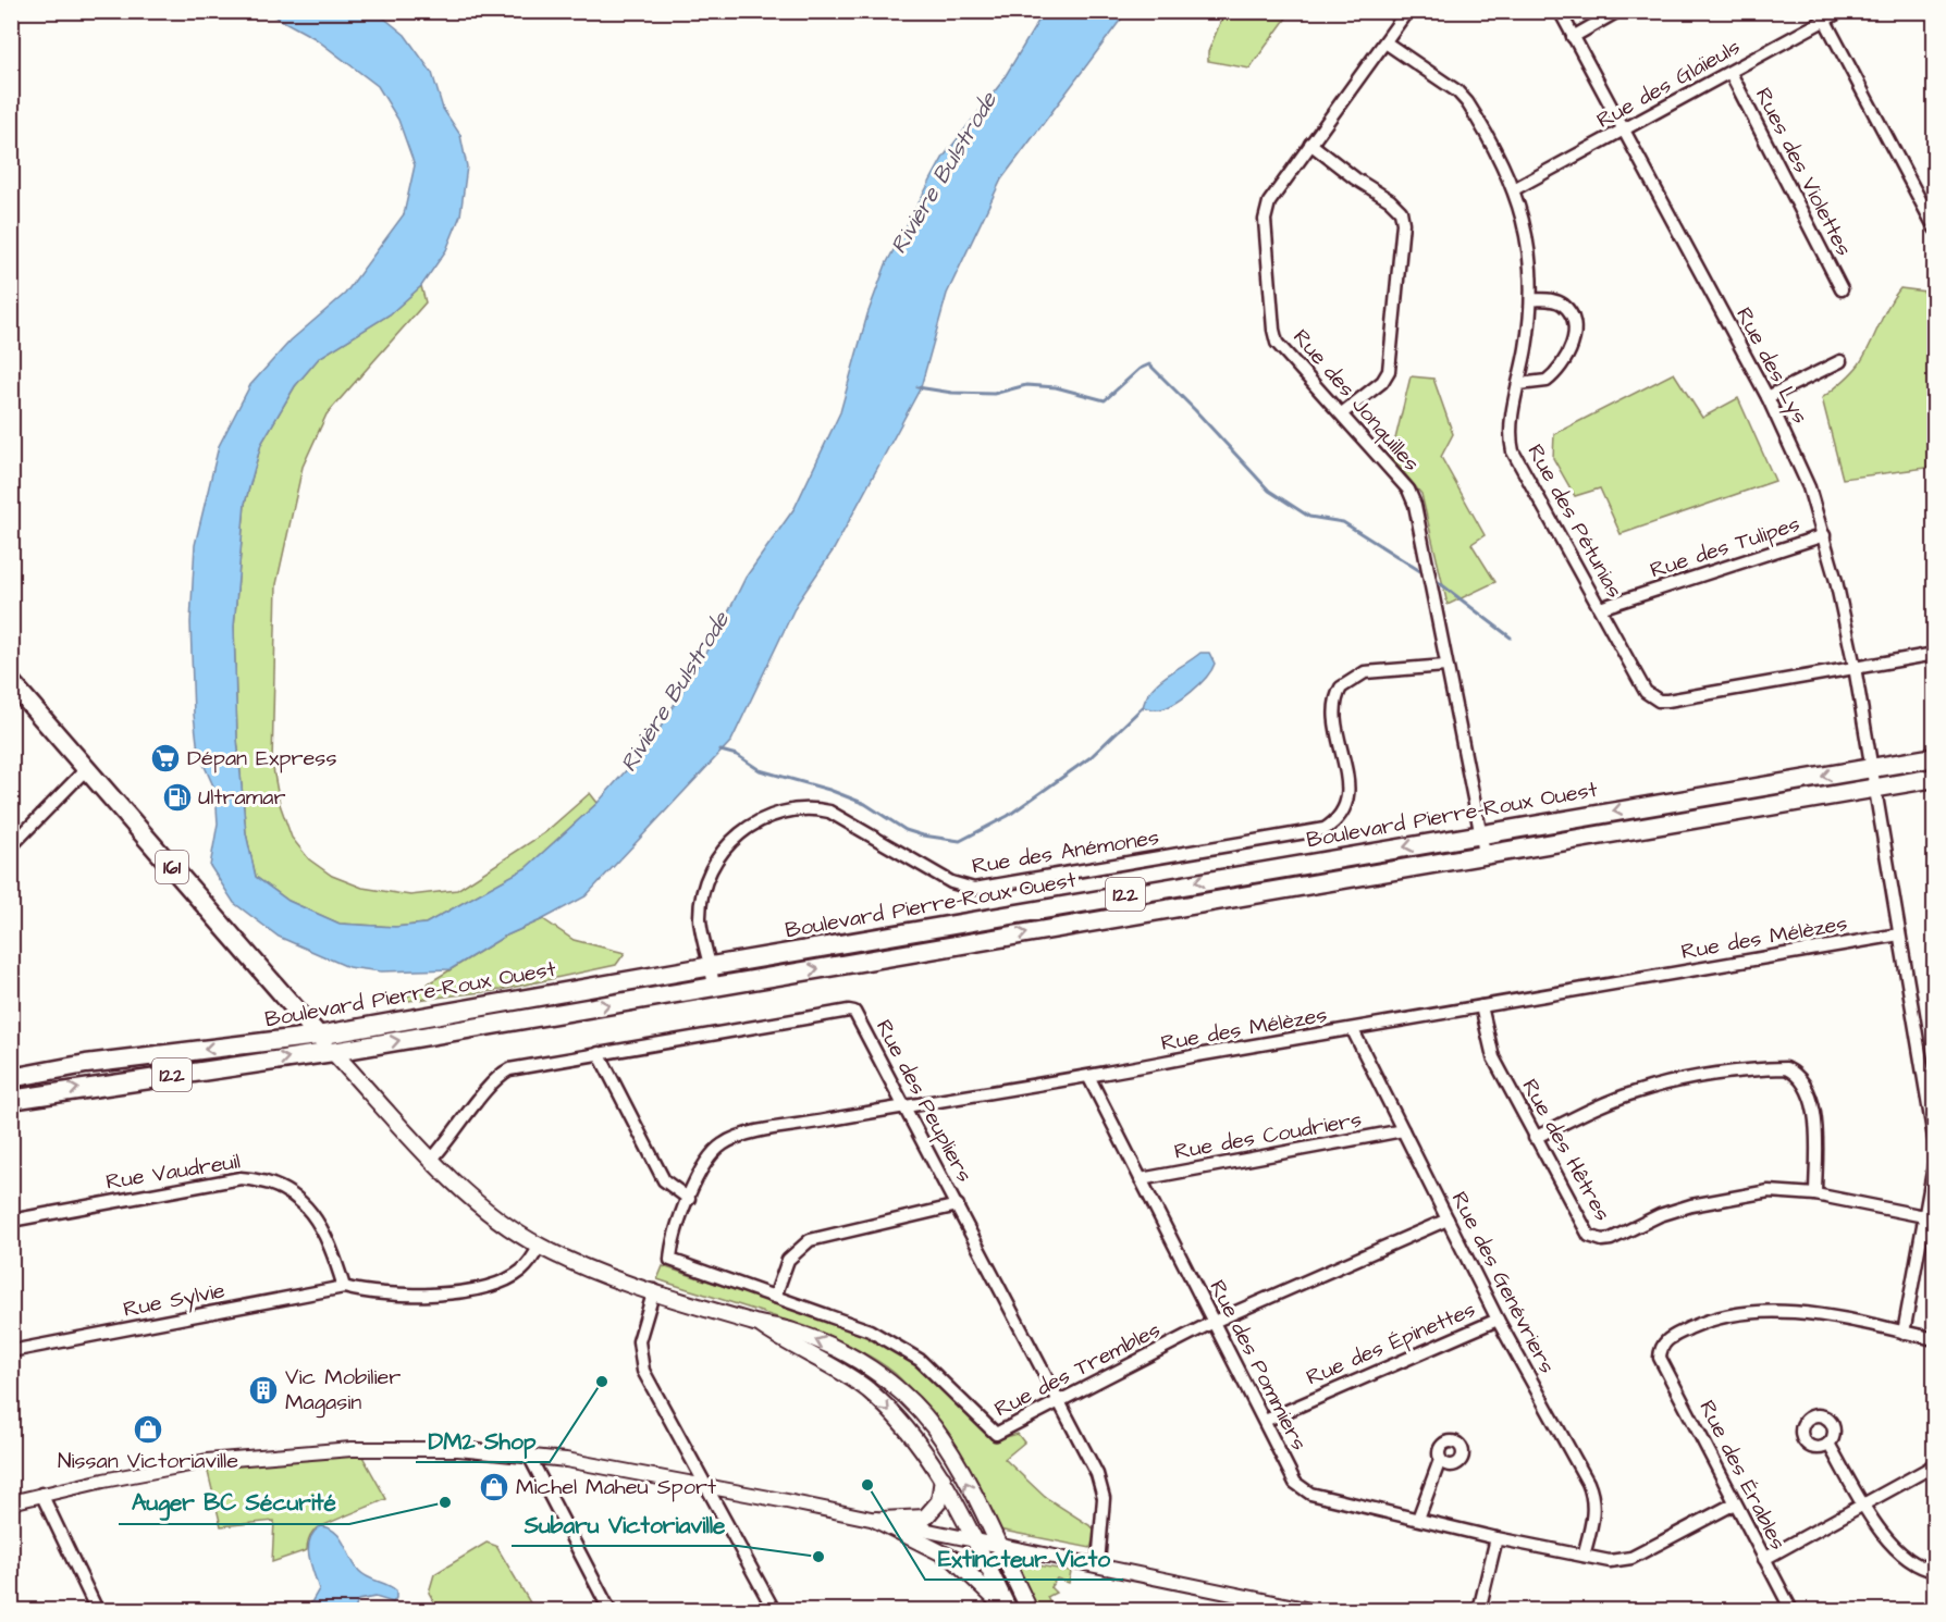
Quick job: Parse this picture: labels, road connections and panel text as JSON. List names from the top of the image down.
{
  "streets": {
    "main road": ["Boulevard Pierre-Roux Ouest", "161", "122"],
    "street": [
      "Rue des Glaïeuls",
      "Rues des Violettes",
      "Rue des Lys",
      "Rue des Jonquilles",
      "Rue des Pétunias",
      "Rue des Tulipes",
      "Rue des Anémones",
      "Rue des Mélèzes",
      "Rue des Peupliers",
      "Rue des Coudriers",
      "Rue des Hêtres",
      "Rue Vaudreuil",
      "Rue des Genévriers",
      "Rue Sylvie",
      "Rue des Épinettes",
      "Rue des Pommiers",
      "Rue des Trembles",
      "Rue des Érables"
    ]
  },
  "crossings": [
    ["Rue des Glaïeuls", "Rues des Violettes"],
    ["Rue des Glaïeuls", "Rue des Lys"],
    ["Rue des Glaïeuls", "Rue des Pétunias"],
    ["Rue des Lys", "Rue des Pétunias"],
    ["Rue des Lys", "Rue des Tulipes"],
    ["Rue des Lys", "Boulevard Pierre-Roux Ouest"],
    ["Rue des Lys", "Rue des Mélèzes"],
    ["Rue des Jonquilles", "Rue des Pétunias"],
    ["Rue des Jonquilles", "Boulevard Pierre-Roux Ouest"],
    ["Rue des Jonquilles", "Rue des Anémones"],
    ["Rue des Pétunias", "Rue des Tulipes"],
    ["Boulevard Pierre-Roux Ouest", "Rue des Anémones"],
    ["Boulevard Pierre-Roux Ouest", "161"],
    ["Rue des Mélèzes", "Rue des Peupliers"],
    ["Rue des Mélèzes", "Rue des Hêtres"],
    ["Rue des Mélèzes", "Rue des Genévriers"],
    ["Rue des Mélèzes", "Rue des Pommiers"],
    ["Rue des Mélèzes", "Rue des Trembles"],
    ["Rue des Peupliers", "Rue des Trembles"],
    ["Rue des Coudriers", "Rue des Genévriers"],
    ["Rue des Coudriers", "Rue des Pommiers"],
    ["Rue Vaudreuil", "Rue Sylvie"],
    ["Rue des Genévriers", "Rue des Épinettes"],
    ["Rue des Genévriers", "Rue des Pommiers"],
    ["Rue des Genévriers", "Rue des Trembles"],
    ["Rue des Épinettes", "Rue des Pommiers"],
    ["Rue des Pommiers", "Rue des Trembles"],
    ["Rue des Pommiers", "Rue des Érables"]
  ],
  "water": ["Rivière Bulstrode"],
  "places": {
    "supermarket": ["Dépan Express"],
    "fuel station": ["Ultramar"],
    "other": [
      "DM2 Shop",
      "Extincteur Victo",
      "Auger BC Sécurité",
      "Subaru Victoriaville"
    ],
    "building": ["Vic Mobilier Magasin"],
    "shop": ["Nissan Victoriaville", "Michel Maheu Sport"]
  }
}
